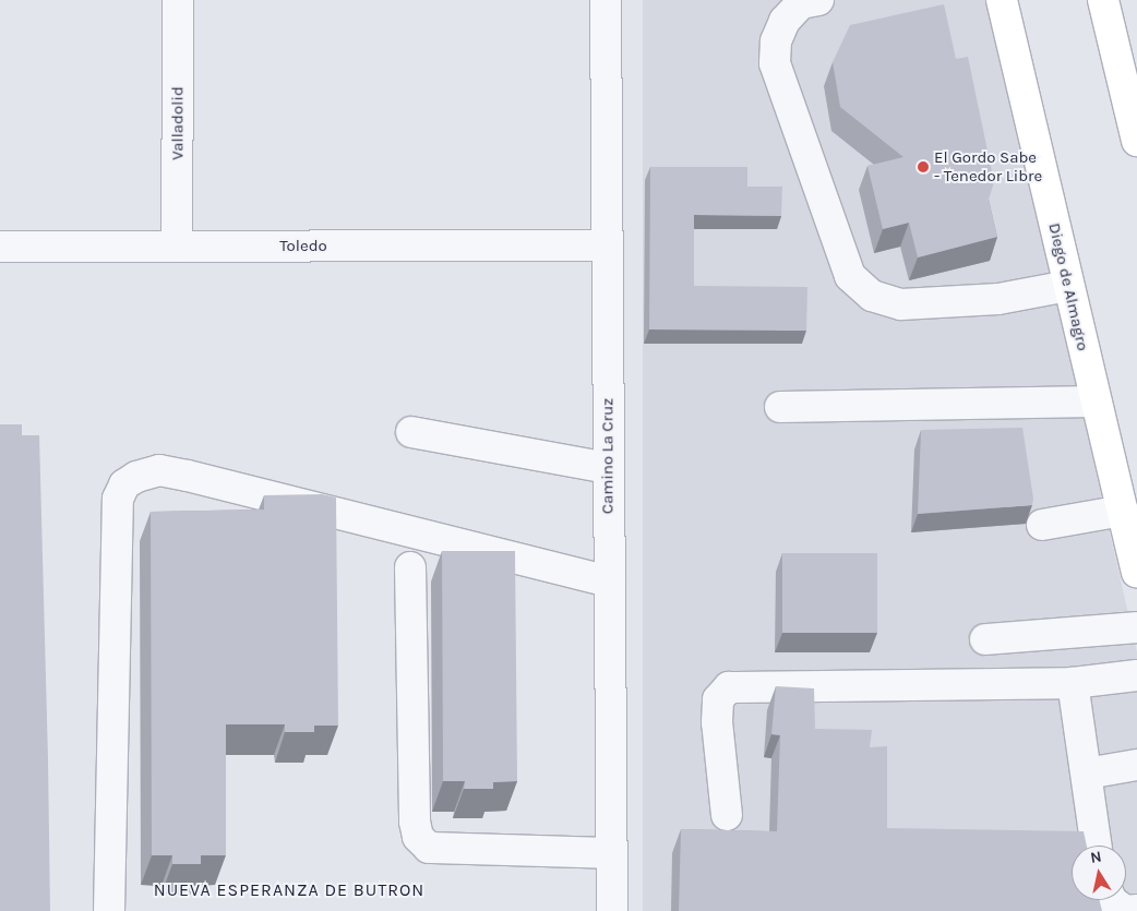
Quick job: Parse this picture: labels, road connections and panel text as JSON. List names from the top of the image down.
{
  "streets": {
    "main road": ["Diego de Almagro"],
    "street": ["Valladolid", "Toledo", "Camino La Cruz"]
  },
  "crossings": [
    ["Valladolid", "Toledo"],
    ["Toledo", "Camino La Cruz"]
  ],
  "districts": ["NUEVA ESPERANZA DE BUTRON"],
  "places": ["El Gordo Sabe - Tenedor Libre"],
  "north": "top"
}
